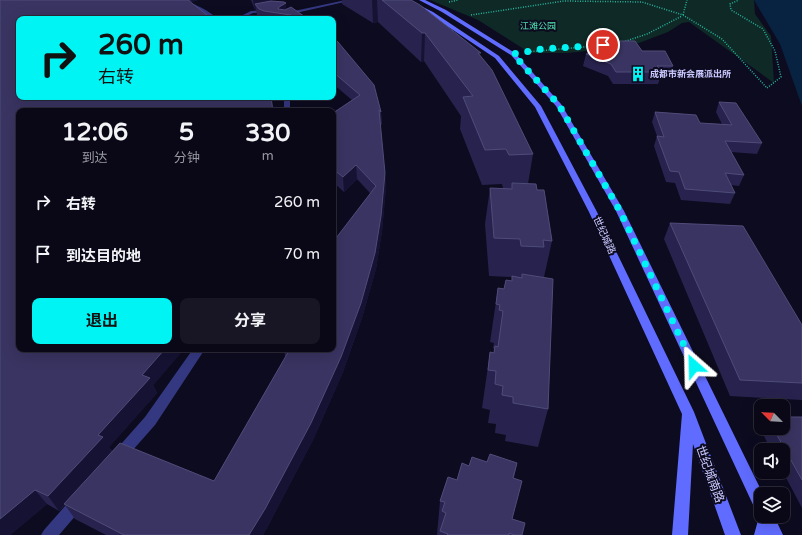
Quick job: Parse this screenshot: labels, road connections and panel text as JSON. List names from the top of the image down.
{
  "streets": {
    "main road": ["世纪城路", "世纪城南路"]
  },
  "crossings": [
    ["世纪城路", "世纪城南路"]
  ],
  "parks": ["江滩公园"],
  "places": {
    "building": ["成都市新会展派出所"]
  },
  "north": "top left",
  "page": {
    "turn": ["260 m", "右转"],
    "eta": [
      "12:06",
      "到达",
      "5",
      "分钟",
      "330",
      "m"
    ],
    "list": [
      {
        "name": "右转",
        "value": "260 m"
      },
      {
        "name": "到达目的地",
        "value": "70 m"
      }
    ],
    "buttons": ["退出", "分享"]
  }
}
